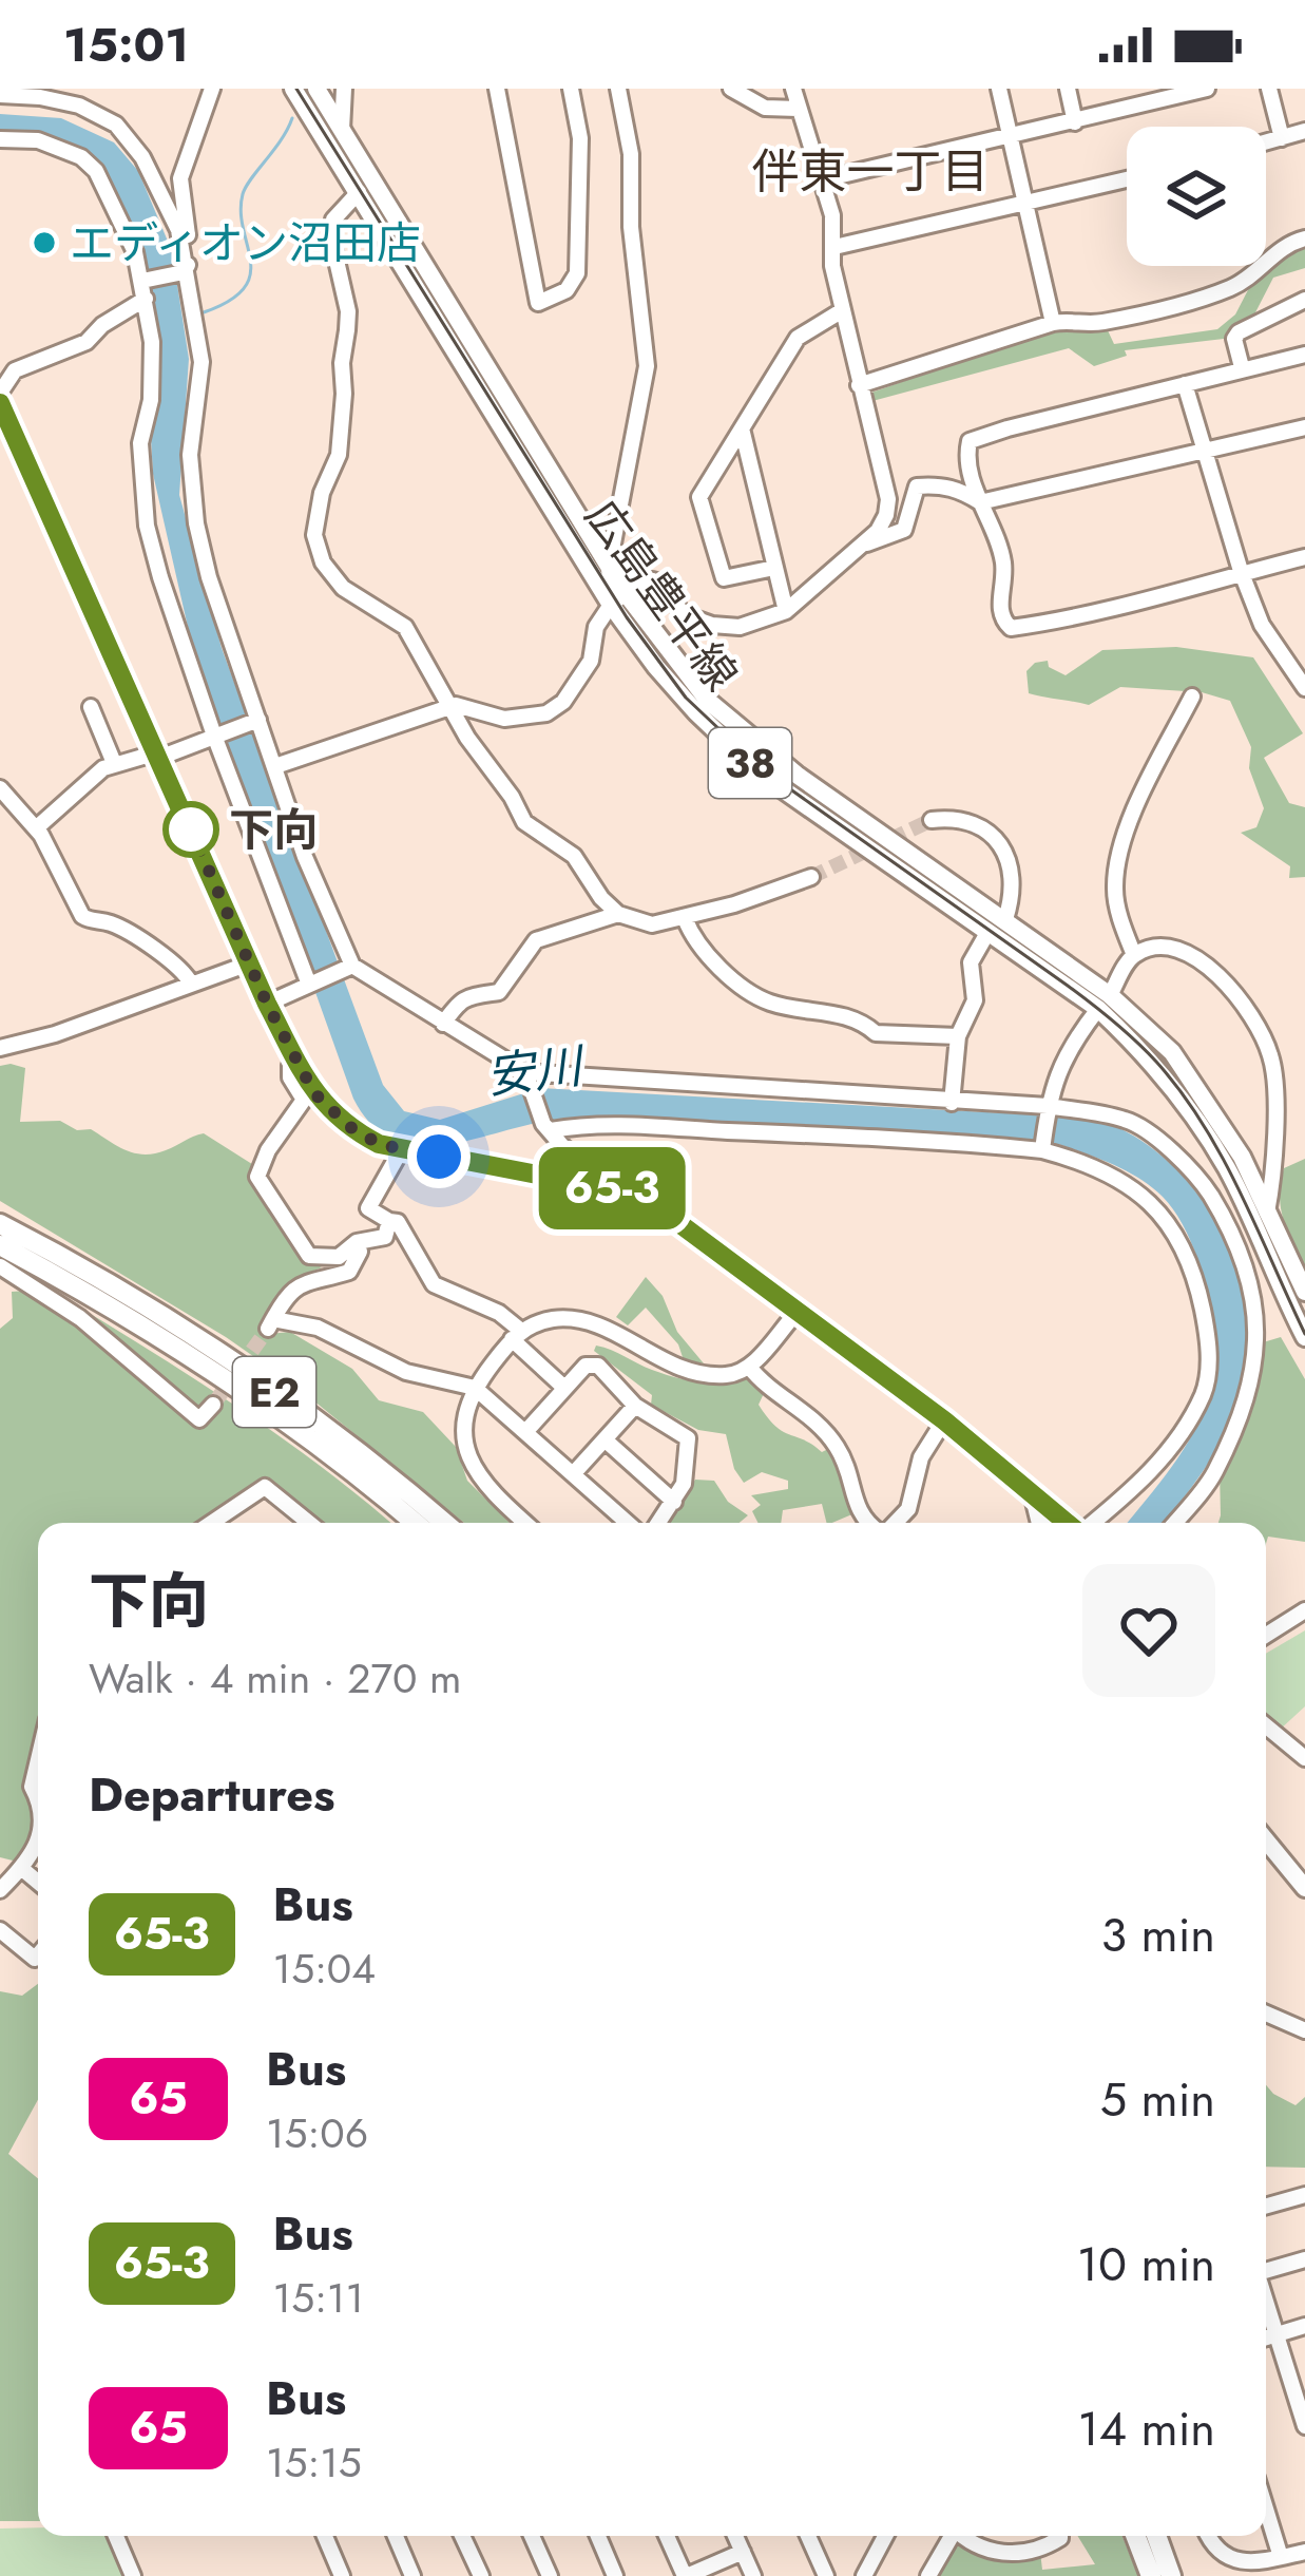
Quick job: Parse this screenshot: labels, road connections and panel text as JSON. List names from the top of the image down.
{
  "streets": {
    "highway": ["E2"],
    "main road": ["広島豊平線", "38"]
  },
  "districts": ["伴東一丁目"],
  "water": ["安川"],
  "places": ["エディオン沼田店", "下向"],
  "lines": ["bus line 65-3"],
  "page": {
    "status": "15:01",
    "on_map": "65-3",
    "heading": [
      ["下向", "Walk · 4 min · 270 m"],
      "Departures"
    ],
    "list": [
      {
        "mark": "65-3",
        "name": "Bus",
        "note": "15:04",
        "value": "3 min"
      },
      {
        "mark": "65",
        "name": "Bus",
        "note": "15:06",
        "value": "5 min"
      },
      {
        "mark": "65-3",
        "name": "Bus",
        "note": "15:11",
        "value": "10 min"
      },
      {
        "mark": "65",
        "name": "Bus",
        "note": "15:15",
        "value": "14 min"
      }
    ]
  }
}
